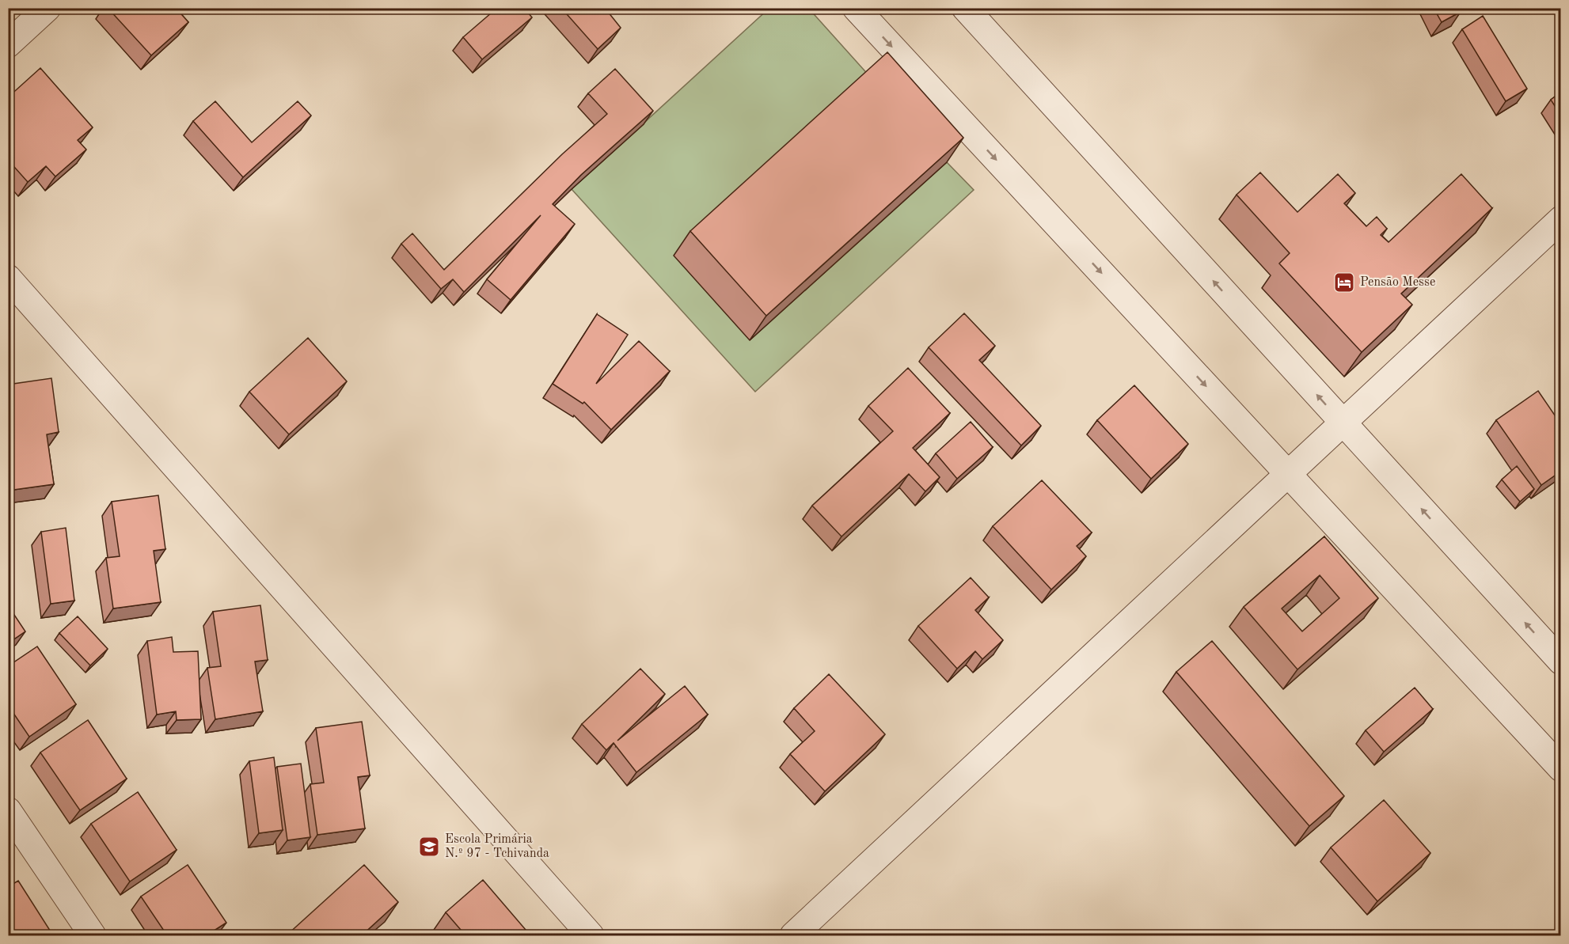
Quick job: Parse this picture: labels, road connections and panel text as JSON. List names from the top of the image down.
{
  "places": {
    "hotel": ["Pensão Messe"],
    "school or university": ["Escola Primária N.º 97 - Tchivanda"]
  }
}
